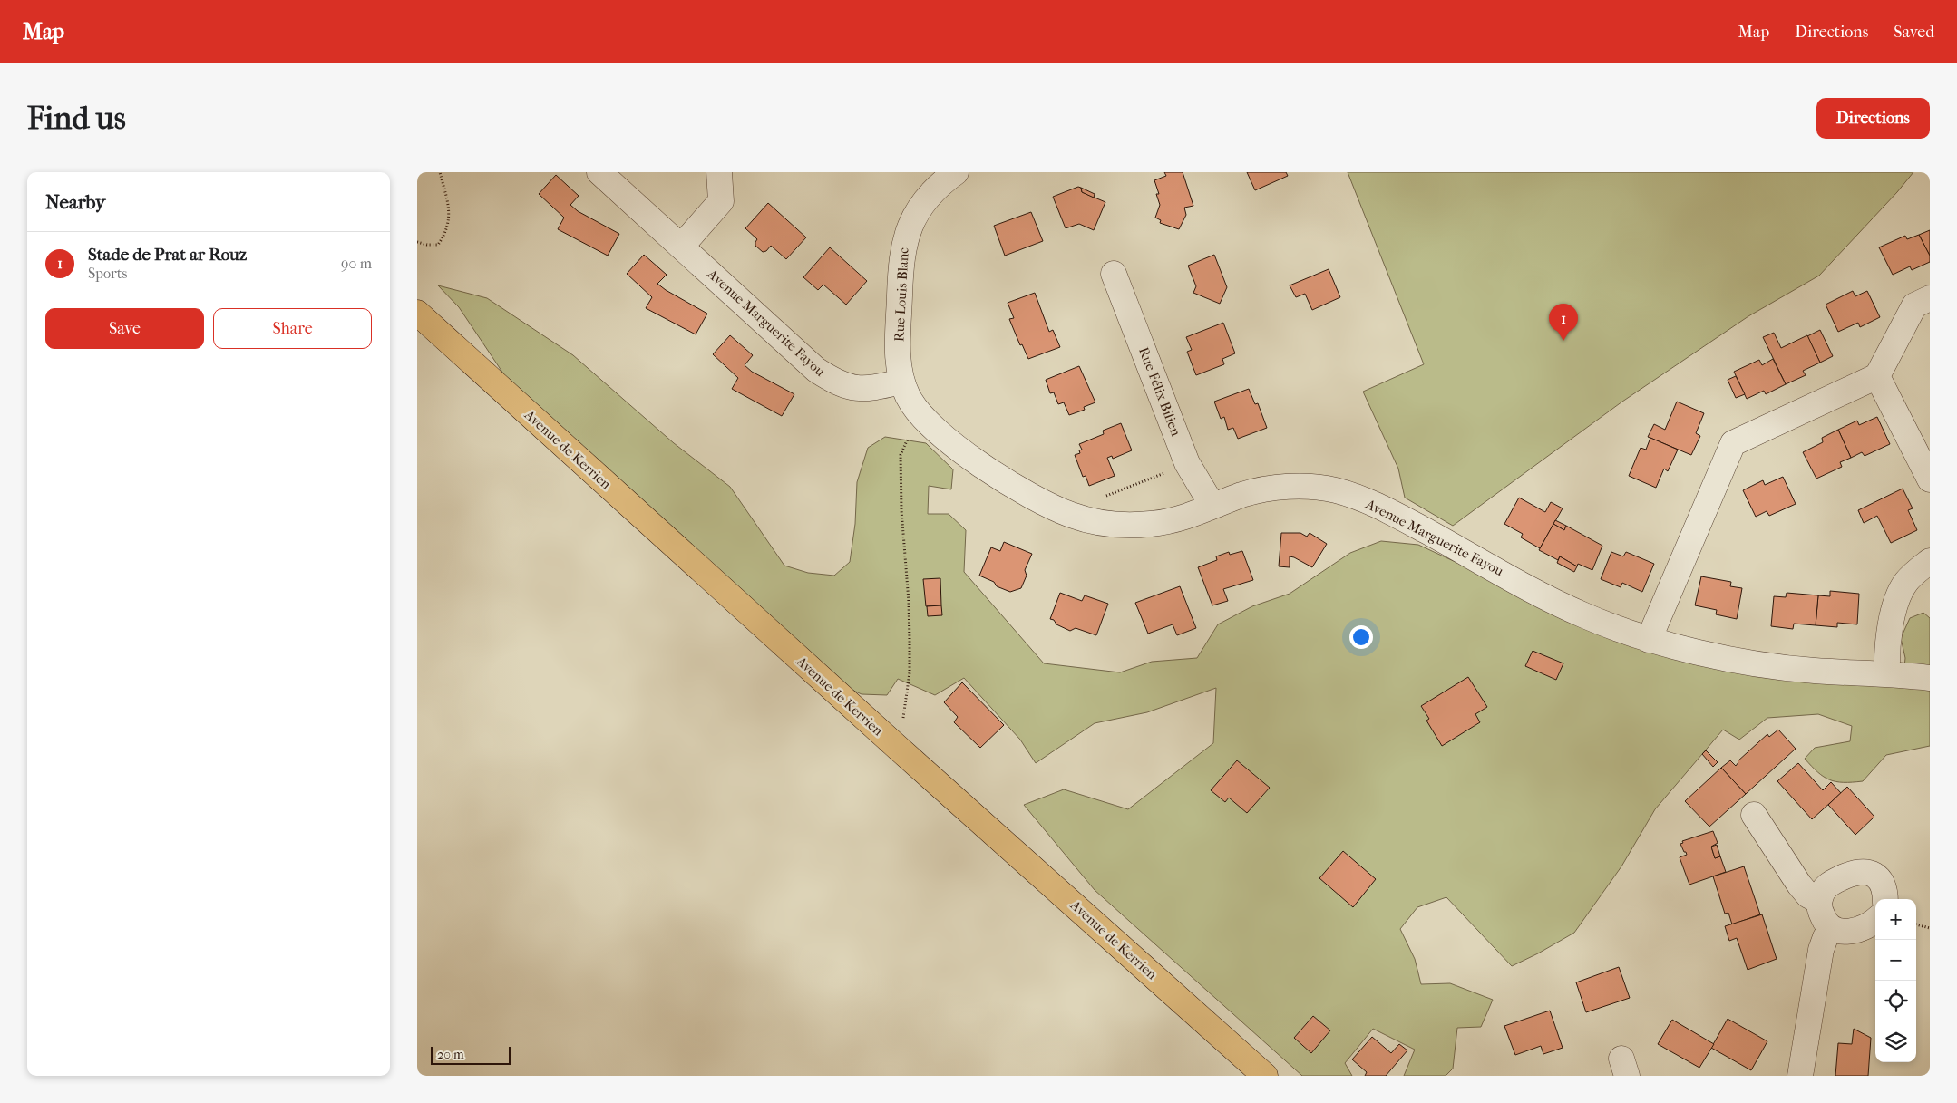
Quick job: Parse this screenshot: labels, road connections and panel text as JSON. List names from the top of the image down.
{
  "streets": {
    "main road": ["Avenue de Kerrien"],
    "street": ["Rue Louis Blanc", "Avenue Marguerite Fayou", "Rue Félix Bilien"]
  },
  "crossings": [
    ["Rue Louis Blanc", "Avenue Marguerite Fayou"],
    ["Avenue Marguerite Fayou", "Rue Félix Bilien"]
  ],
  "scale_bar": "20 m",
  "page": {
    "header": "Map",
    "nav": ["Map", "Directions", "Saved"],
    "buttons": [
      "Directions",
      ["Save", "Share"]
    ],
    "title": "Find us",
    "heading": "Nearby",
    "list": [
      {
        "mark": "1",
        "name": "Stade de Prat ar Rouz",
        "note": "Sports",
        "value": "90 m"
      }
    ],
    "pins": "1",
    "map_buttons": ["+", "−"],
    "scale": "20 m"
  }
}
